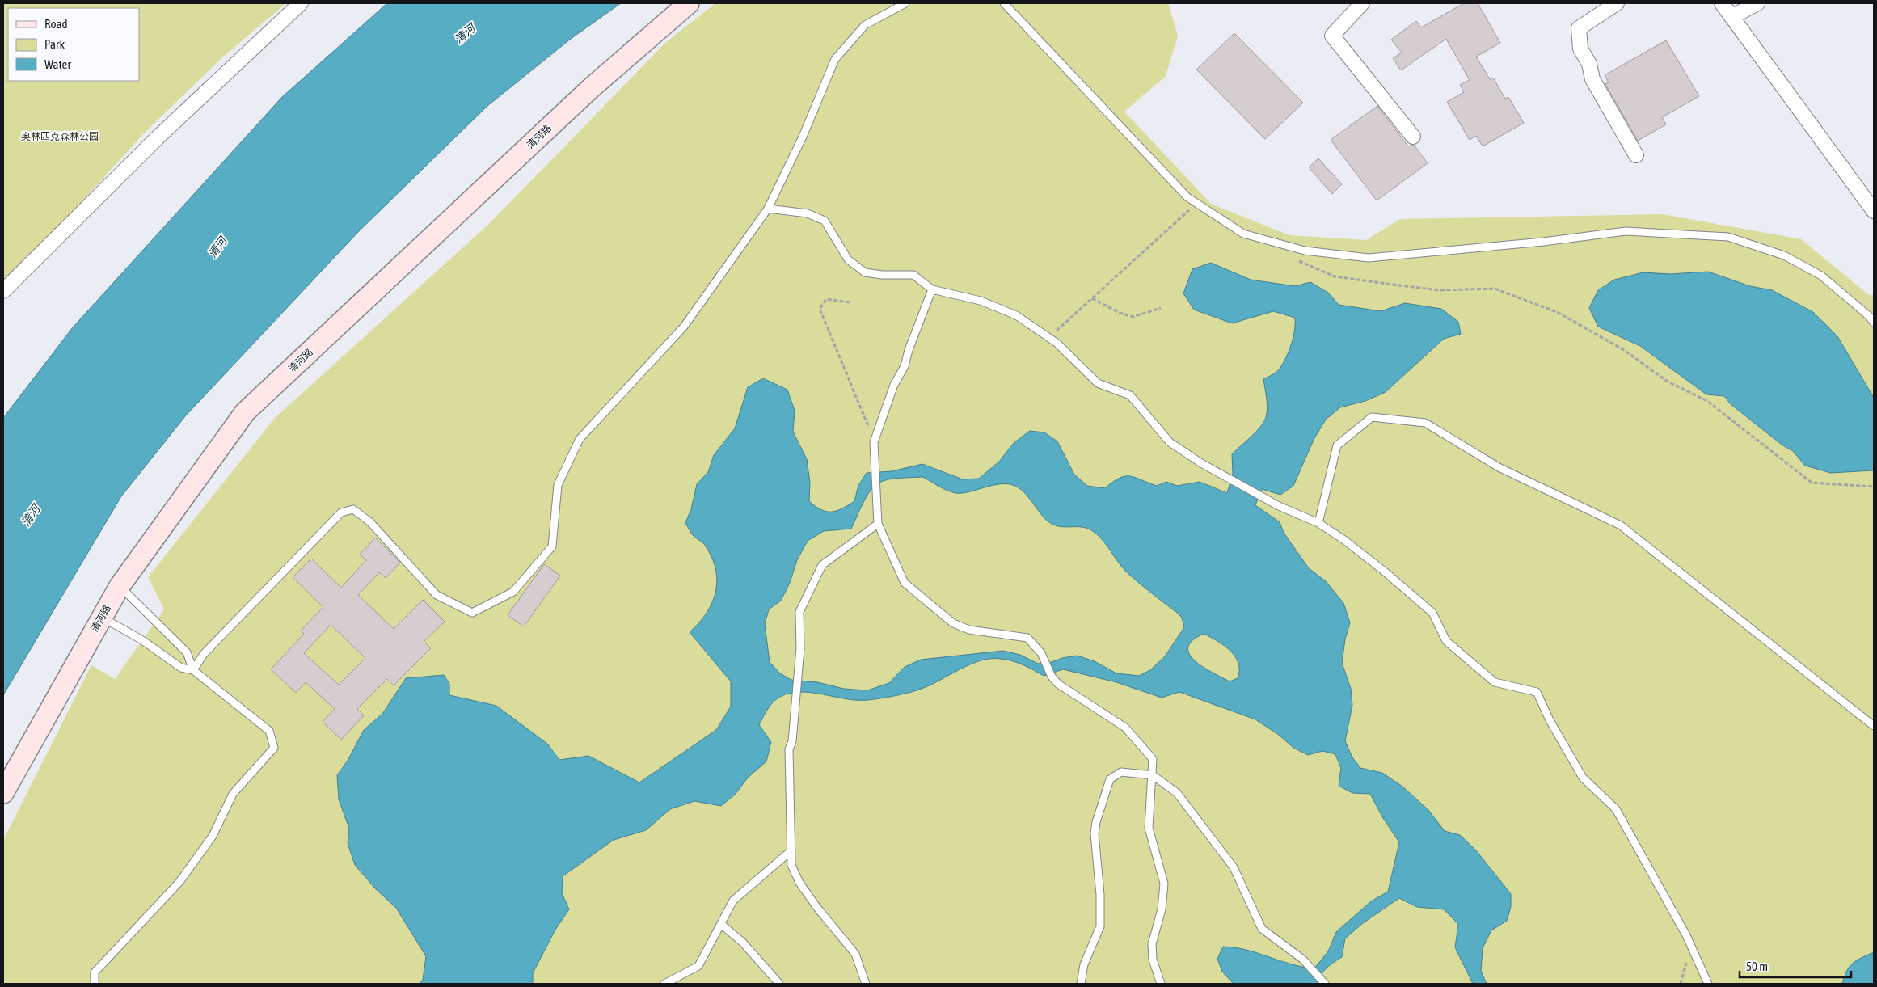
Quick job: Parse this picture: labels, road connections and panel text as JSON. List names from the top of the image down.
{
  "streets": {
    "street": ["清河路"]
  },
  "water": ["清河"],
  "parks": ["奥林匹克森林公园"],
  "legend": ["Road", "Park", "Water"],
  "scale_bar": "50 m"
}
